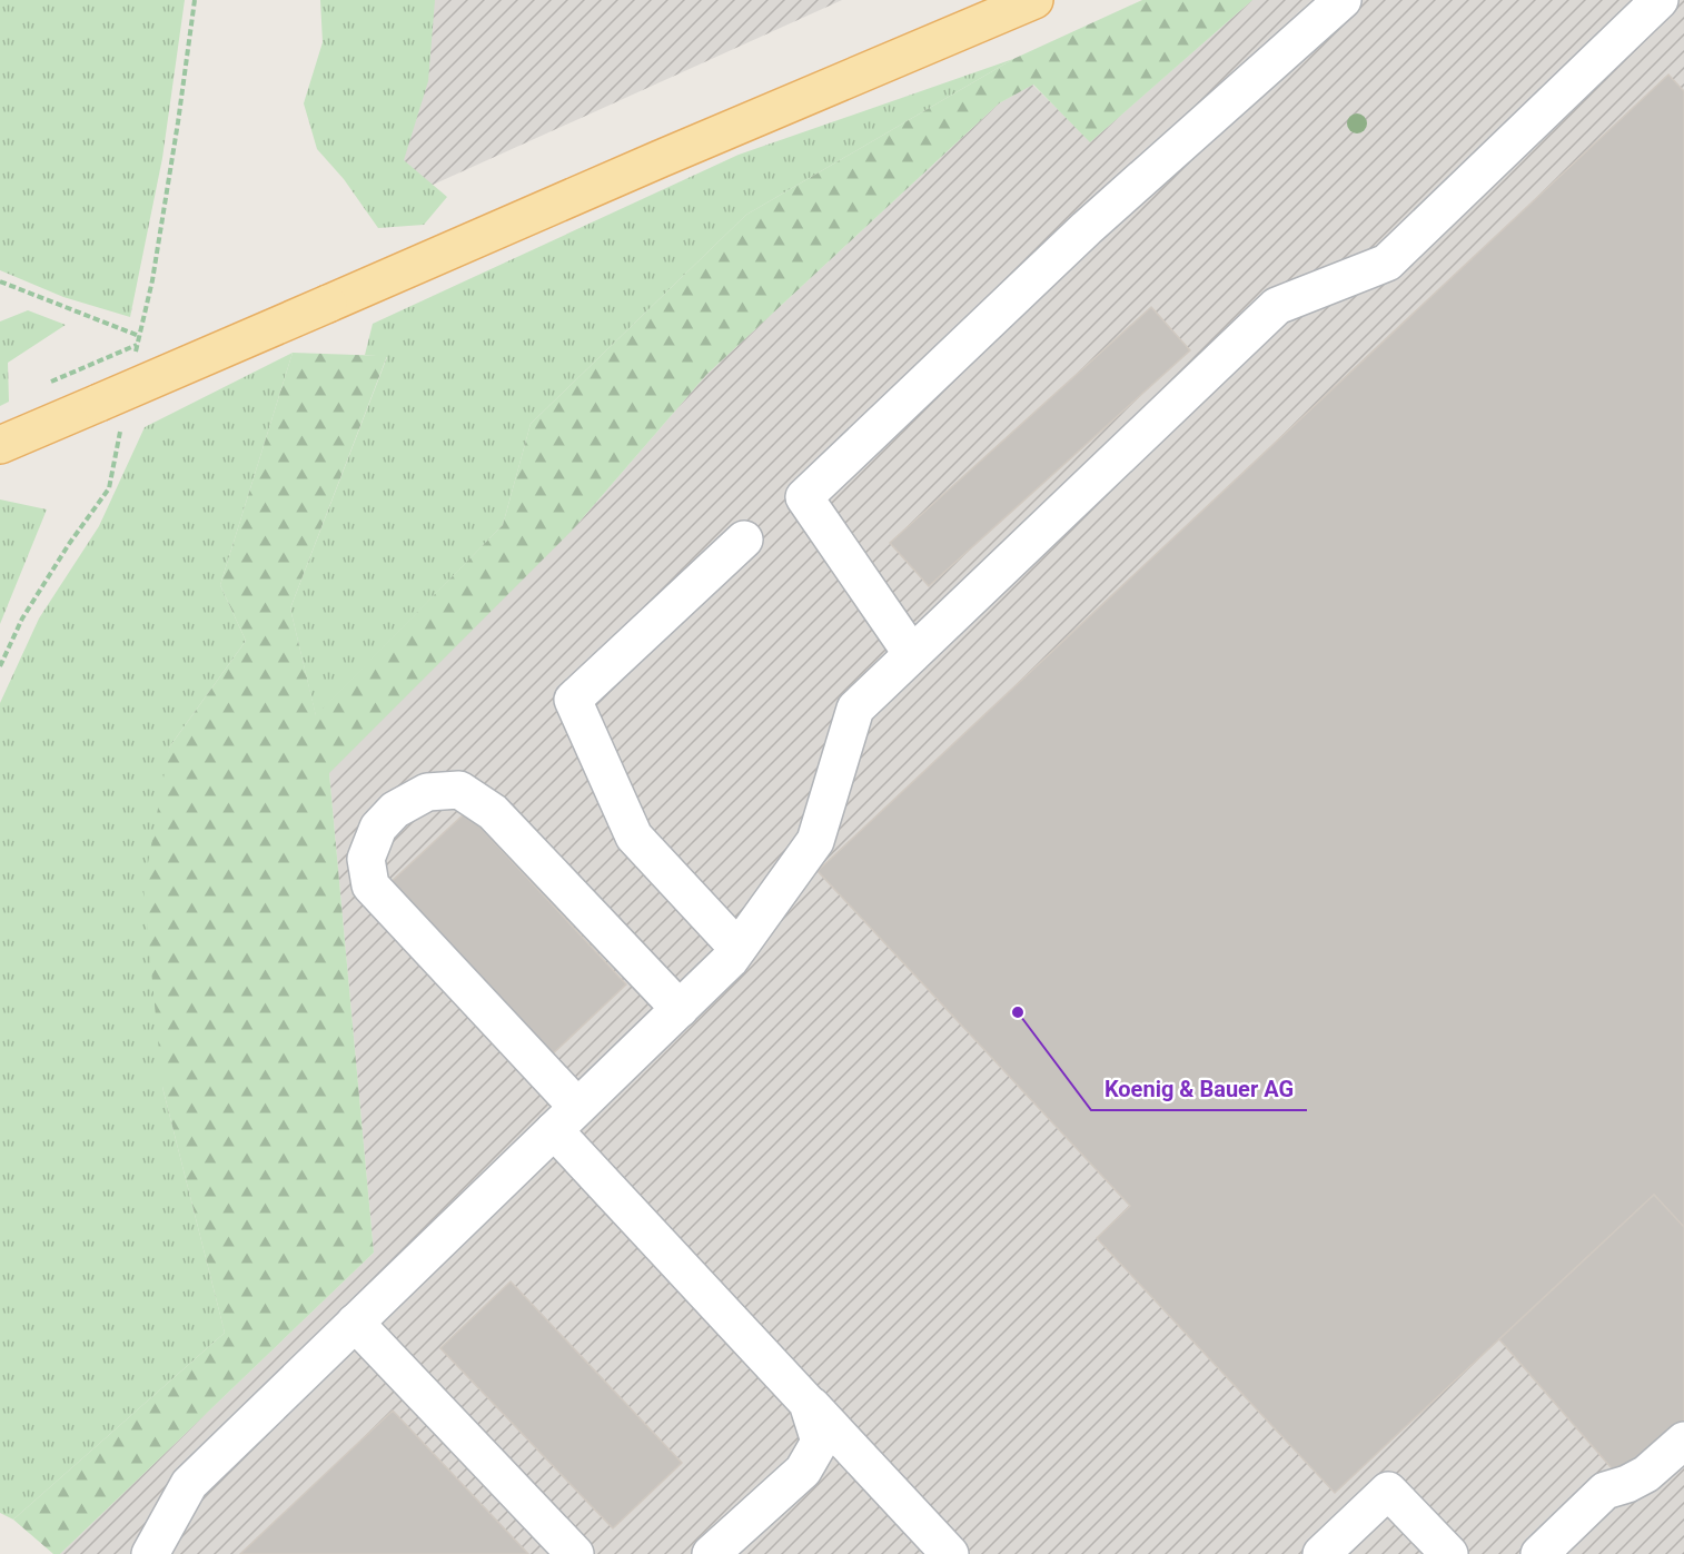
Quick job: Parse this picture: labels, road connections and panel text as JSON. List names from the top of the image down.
{
  "places": ["Koenig & Bauer AG"]
}
